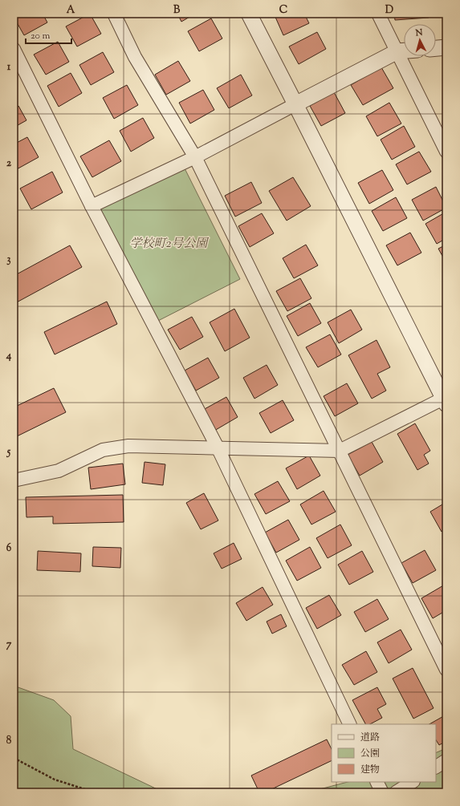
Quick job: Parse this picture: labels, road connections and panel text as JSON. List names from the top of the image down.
{
  "parks": ["学校町2号公園"],
  "legend": ["道路", "公園", "建物"],
  "scale_bar": "20 m",
  "north": "top",
  "grid": {
    "columns": [
      "A",
      "B",
      "C",
      "D"
    ],
    "rows": [
      "1",
      "2",
      "3",
      "4",
      "5",
      "6",
      "7",
      "8"
    ]
  }
}
